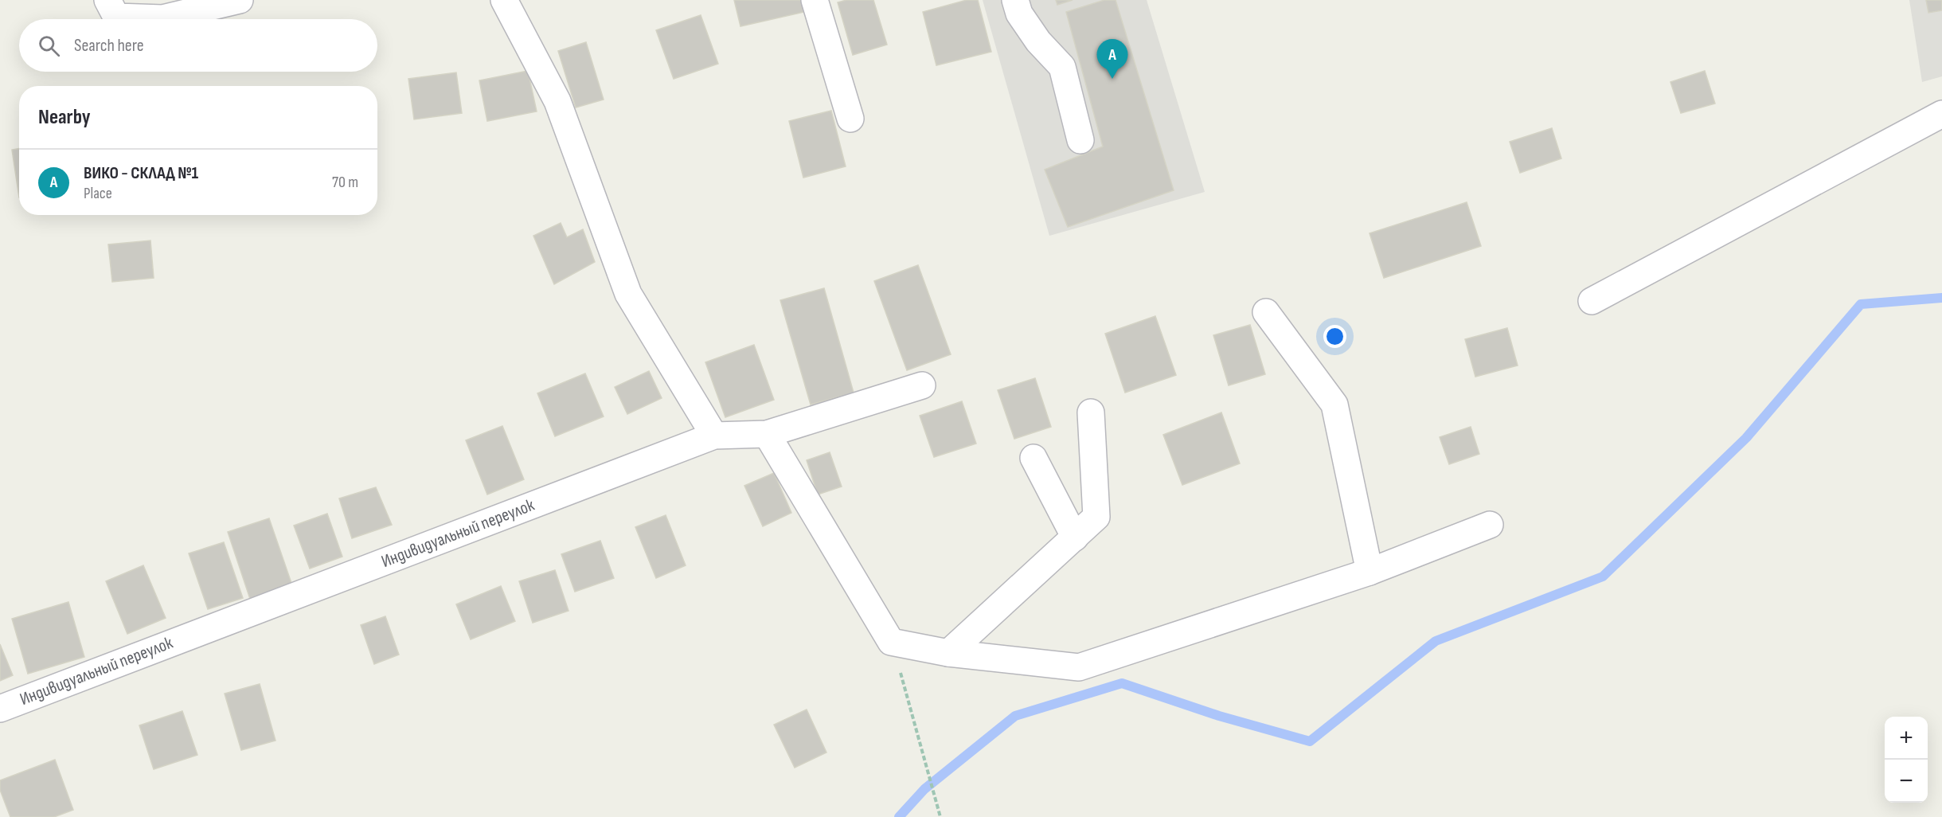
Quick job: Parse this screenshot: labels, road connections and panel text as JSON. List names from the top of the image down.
{
  "streets": {
    "street": ["Индивидуальный переулок"]
  },
  "page": {
    "search": "Search here",
    "pins": "A",
    "heading": "Nearby",
    "list": [
      {
        "mark": "A",
        "name": "ВИКО - СКЛАД №1",
        "note": "Place",
        "value": "70 m"
      }
    ],
    "map_buttons": ["+", "−"]
  }
}
